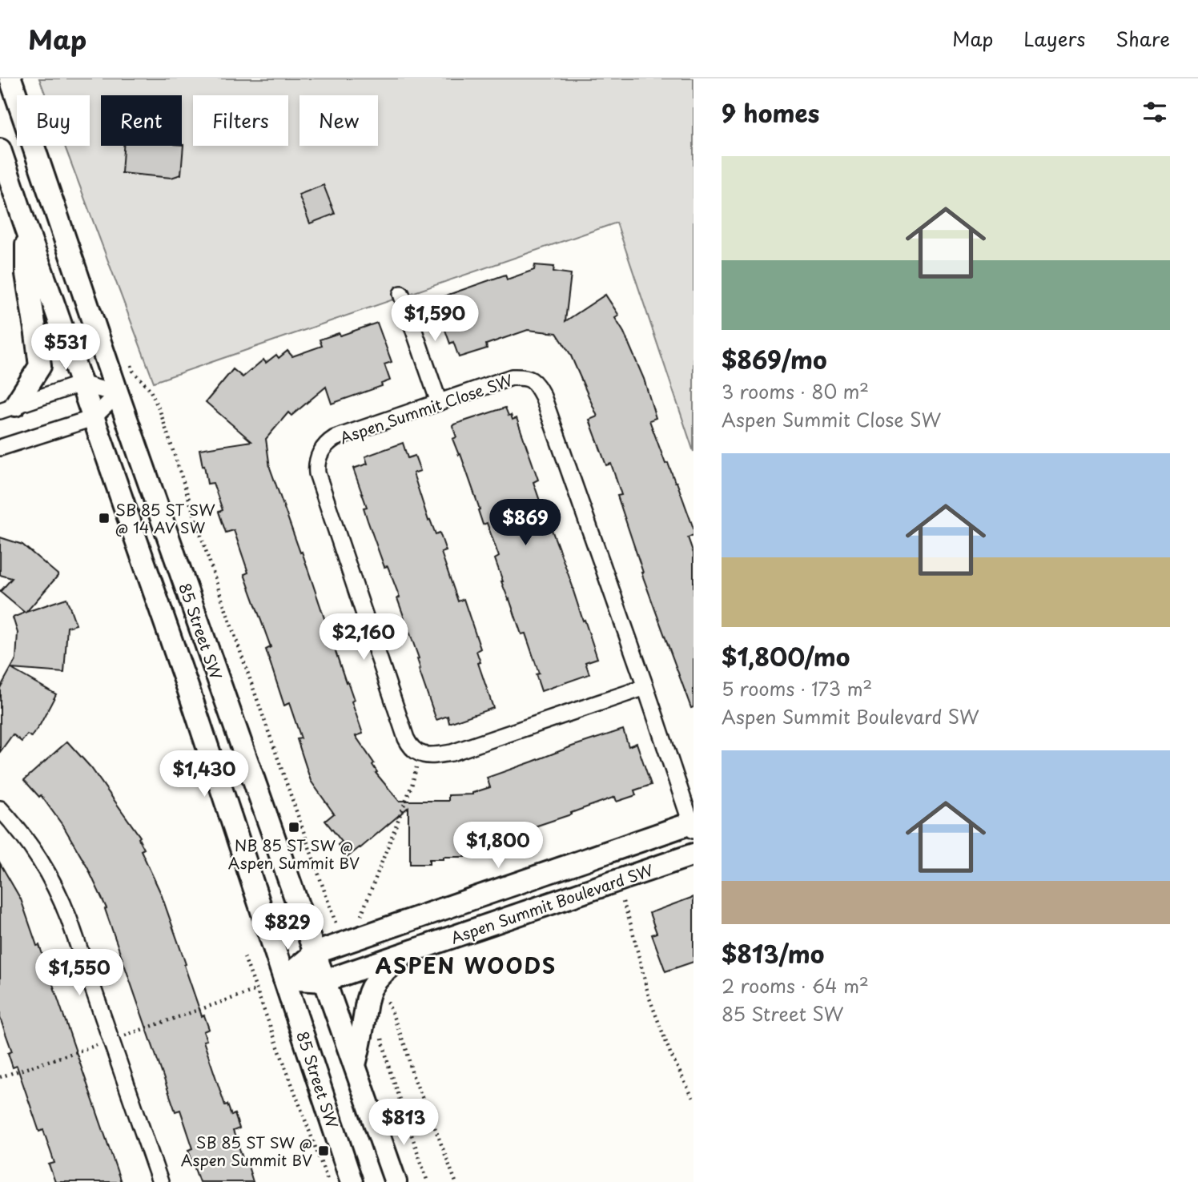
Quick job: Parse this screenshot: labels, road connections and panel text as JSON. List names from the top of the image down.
{
  "streets": {
    "main road": ["85 Street SW", "Aspen Summit Boulevard SW"],
    "street": ["Aspen Summit Close SW"]
  },
  "crossings": [
    ["Aspen Summit Close SW", "Aspen Summit Boulevard SW"],
    ["85 Street SW", "Aspen Summit Boulevard SW"]
  ],
  "districts": ["ASPEN WOODS"],
  "places": {
    "transit": ["SB 85 ST SW @ 14 AV SW", "NB 85 ST SW @ Aspen Summit BV", "SB 85 ST SW @ Aspen Summit BV"]
  },
  "page": {
    "header": "Map",
    "nav": ["Map", "Layers", "Share"],
    "heading": "9 homes",
    "chip": [
      "Buy",
      "Rent",
      "Filters",
      "New"
    ],
    "list": [
      {
        "name": "$869/mo",
        "note": "3 rooms · 80 m² · Aspen Summit Close SW"
      },
      {
        "name": "$1,800/mo",
        "note": "5 rooms · 173 m² · Aspen Summit Boulevard SW"
      },
      {
        "name": "$813/mo",
        "note": "2 rooms · 64 m² · 85 Street SW"
      }
    ],
    "price": [
      "$1,590",
      "$531",
      "$869",
      "$2,160",
      "$1,430",
      "$1,800",
      "$829",
      "$1,550",
      "$813"
    ]
  }
}
